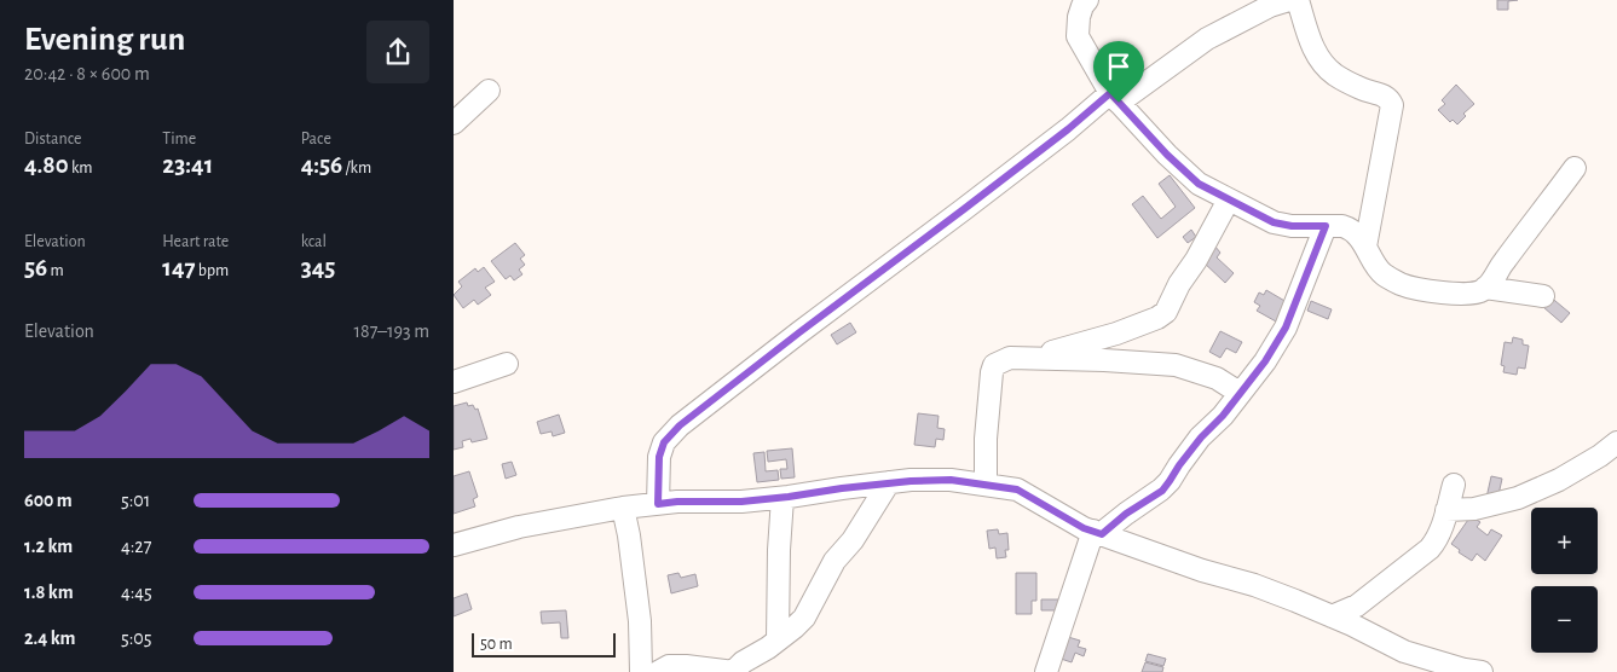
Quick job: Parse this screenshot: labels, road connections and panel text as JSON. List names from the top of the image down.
{
  "scale_bar": "50 m",
  "page": {
    "heading": ["Evening run", "20:42 · 8 × 600 m"],
    "stats": [
      ["Distance", "4.80 km"],
      ["Time", "23:41"],
      ["Pace", "4:56 /km"],
      ["Elevation", "56 m"],
      ["Heart rate", "147 bpm"],
      ["kcal", "345"]
    ],
    "chart": ["Elevation", "187–193 m"],
    "list": [
      {
        "name": "600 m",
        "note": "5:01"
      },
      {
        "name": "1.2 km",
        "note": "4:27"
      },
      {
        "name": "1.8 km",
        "note": "4:45"
      },
      {
        "name": "2.4 km",
        "note": "5:05"
      }
    ],
    "map_buttons": ["+", "−"],
    "scale": "50 m"
  }
}
